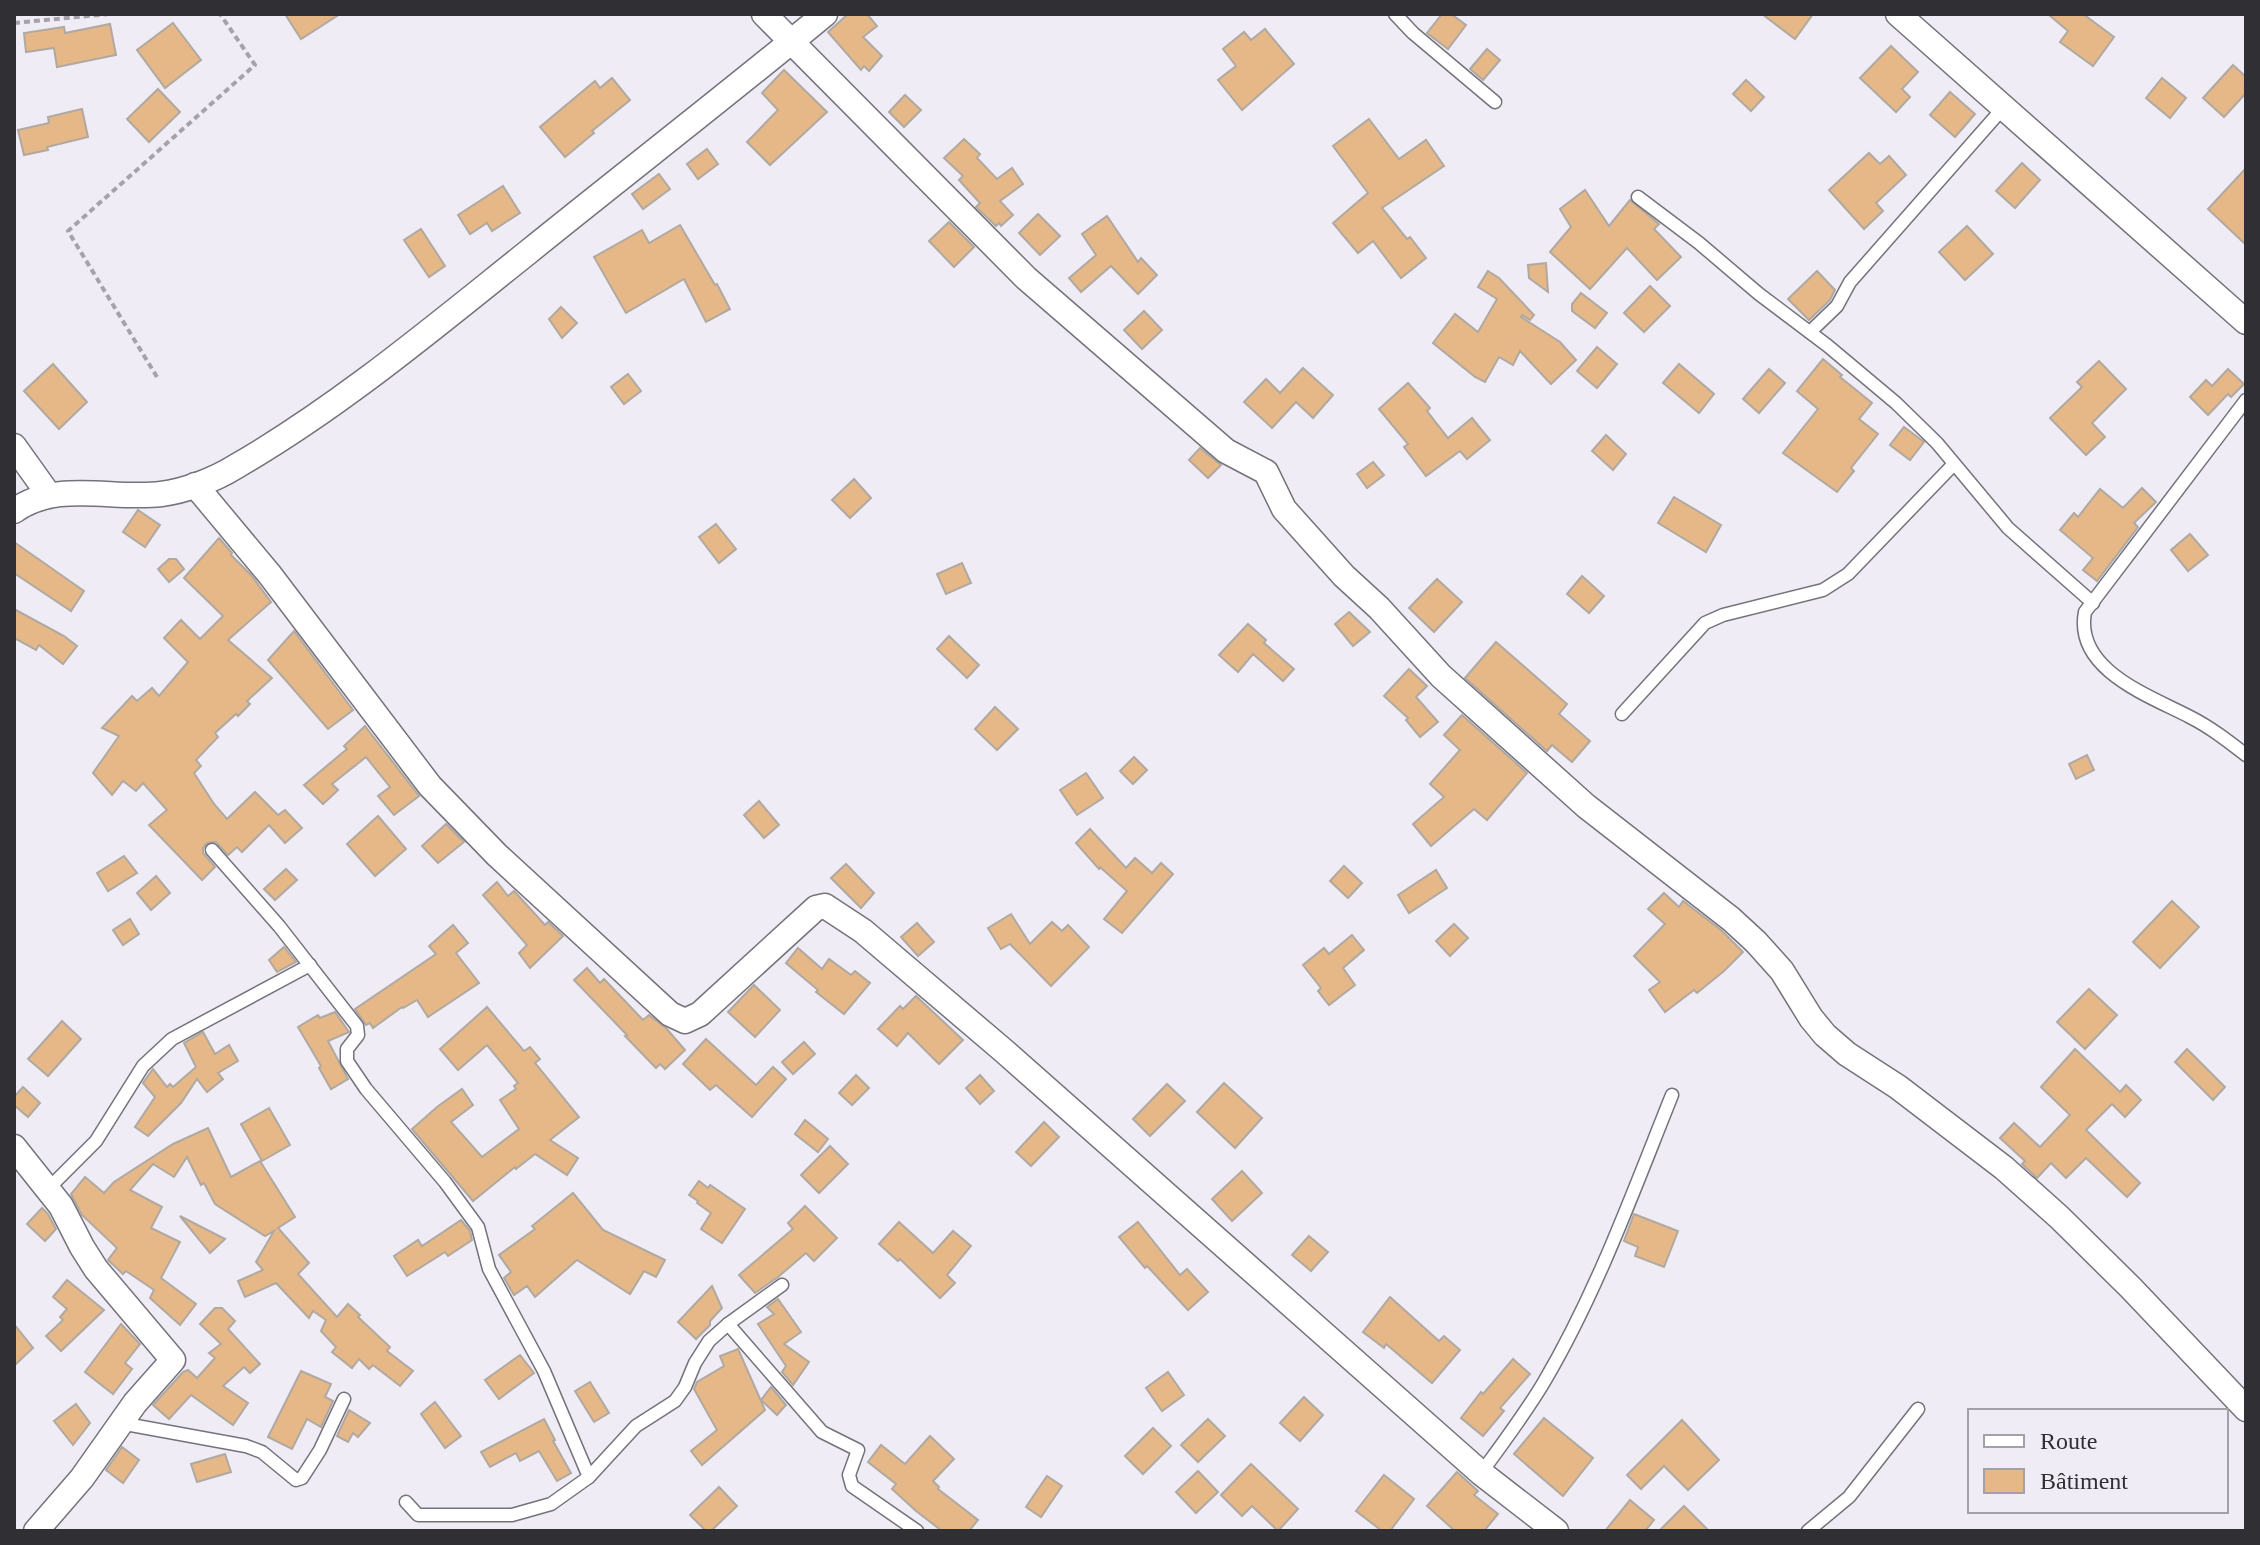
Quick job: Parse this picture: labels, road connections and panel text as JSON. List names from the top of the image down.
{
  "legend": ["Route", "Bâtiment"]
}
